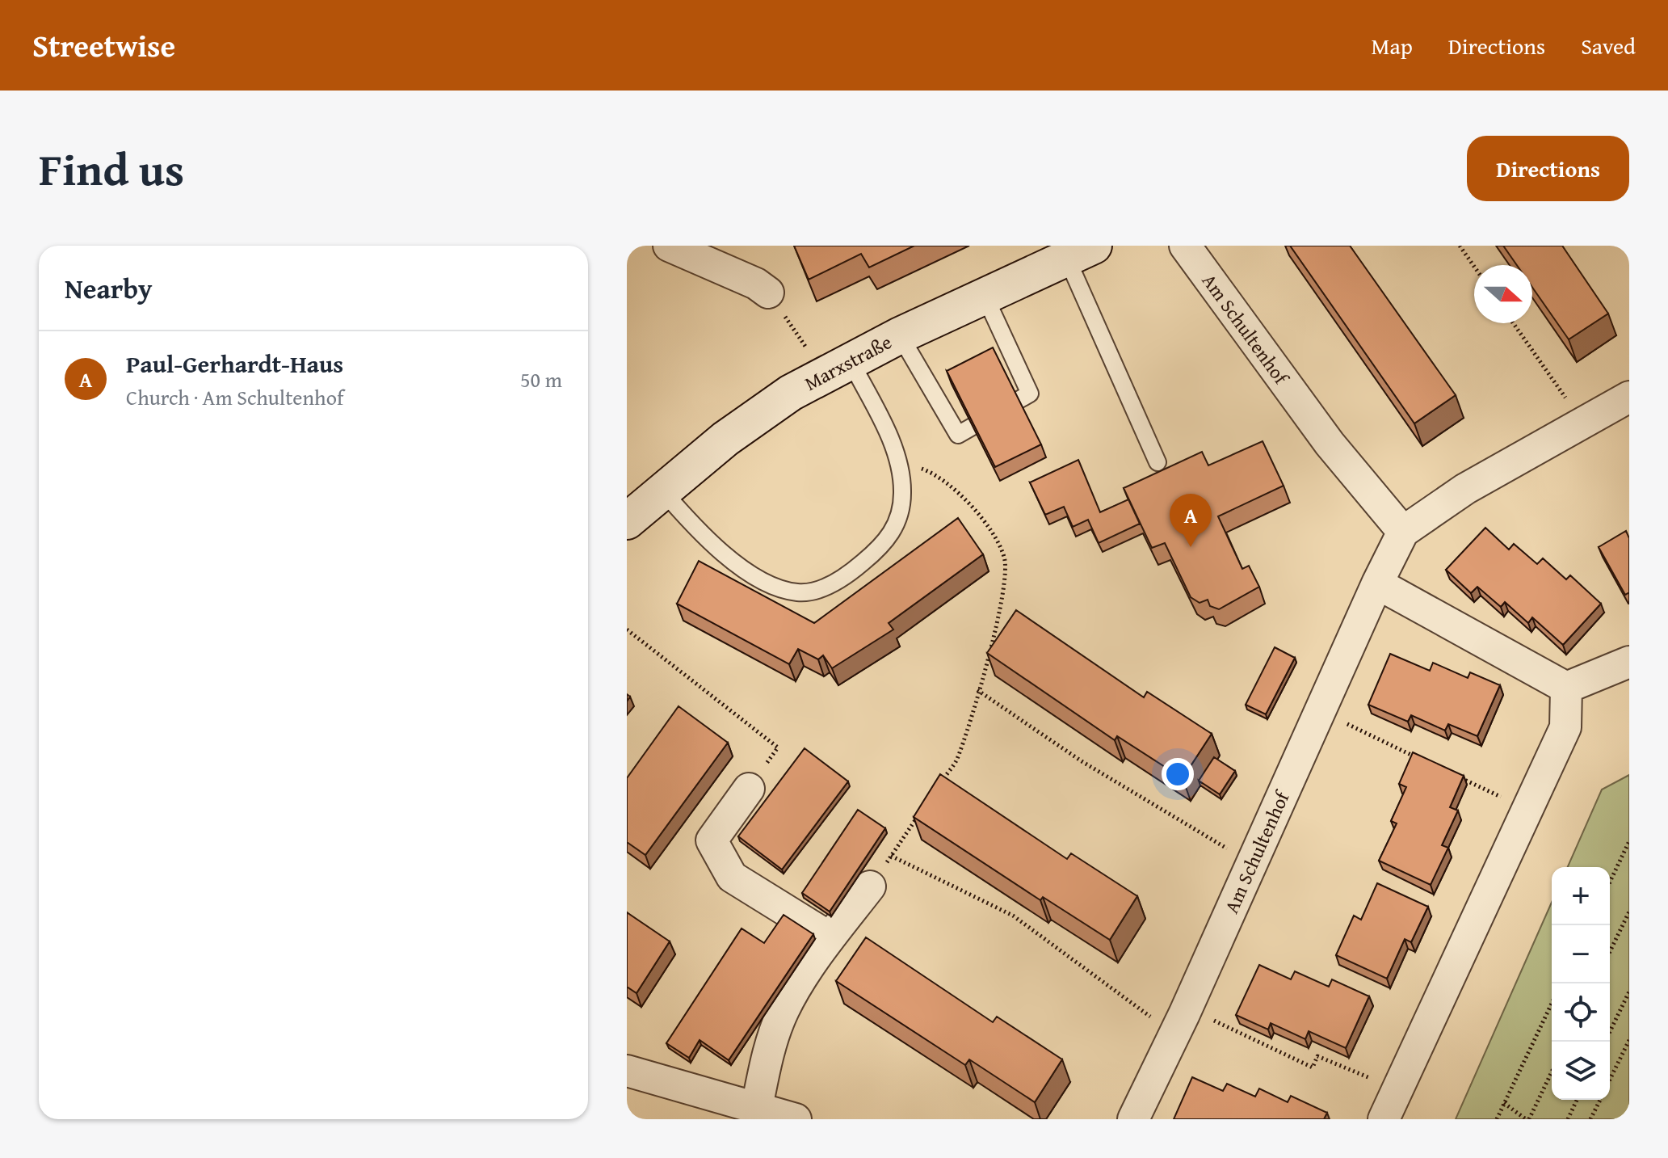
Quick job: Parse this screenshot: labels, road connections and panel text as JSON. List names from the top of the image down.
{
  "streets": {
    "street": ["Am Schultenhof", "Marxstraße"]
  },
  "north": "right",
  "page": {
    "header": "Streetwise",
    "nav": ["Map", "Directions", "Saved"],
    "title": "Find us",
    "buttons": "Directions",
    "heading": "Nearby",
    "list": [
      {
        "mark": "A",
        "name": "Paul-Gerhardt-Haus",
        "note": "Church · Am Schultenhof",
        "value": "50 m"
      }
    ],
    "pins": "A",
    "map_buttons": ["+", "−"]
  }
}
